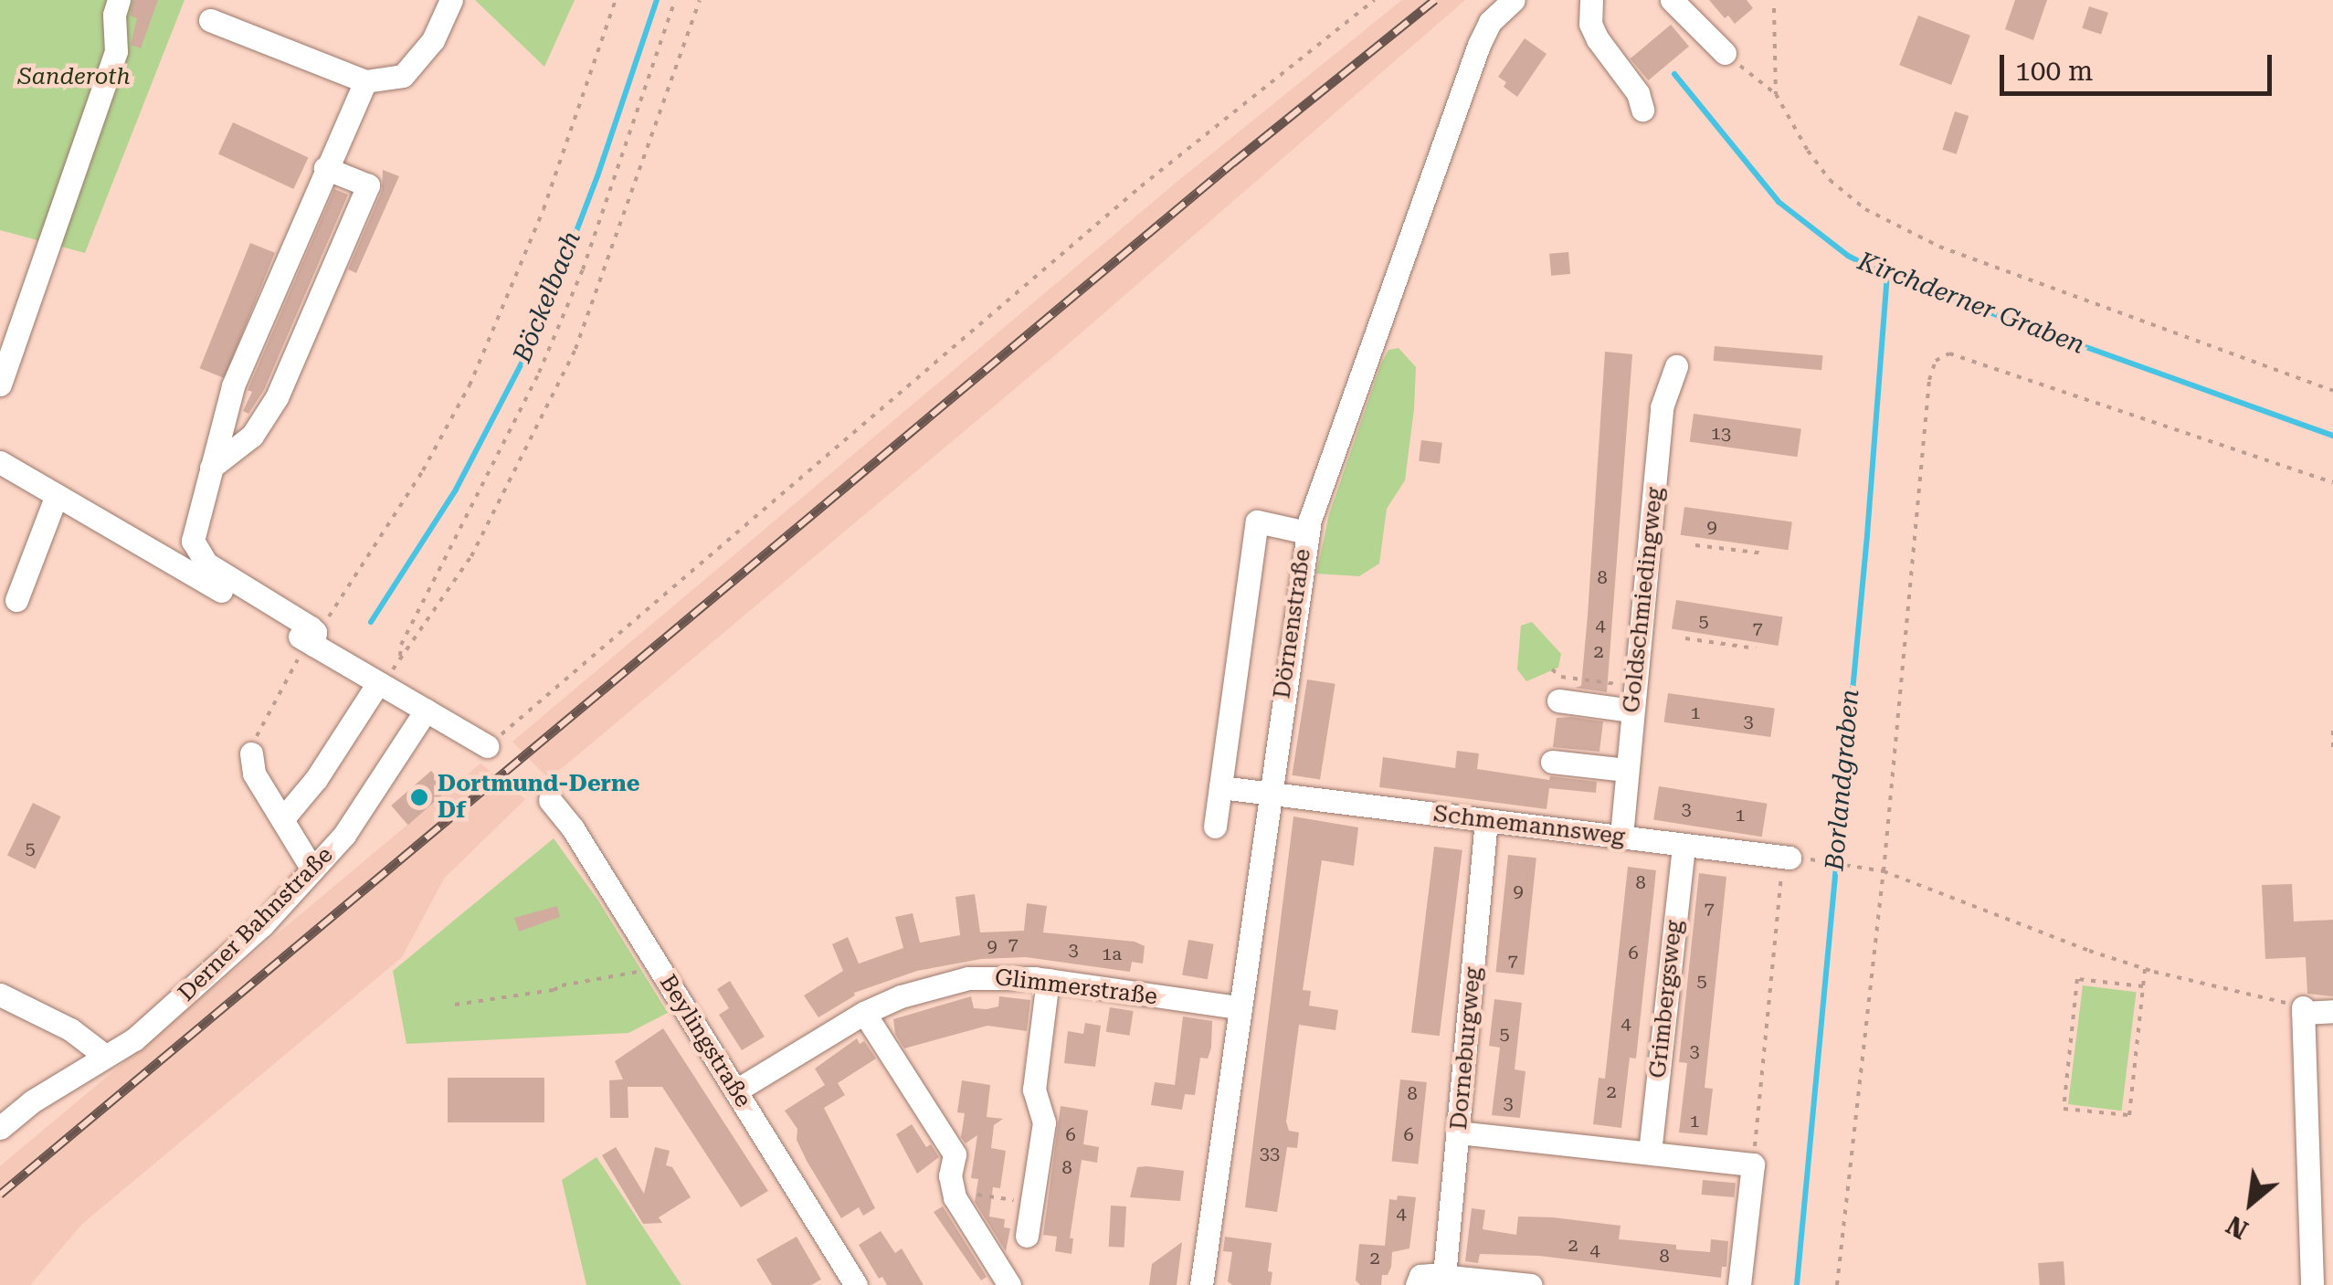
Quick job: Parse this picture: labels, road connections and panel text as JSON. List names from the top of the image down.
{
  "streets": {
    "street": [
      "Goldschmiedingweg",
      "Dörnenstraße",
      "Schmemannsweg",
      "Derner Bahnstraße",
      "Glimmerstraße",
      "Grimbergsweg",
      "Beylingstraße",
      "Dorneburgweg"
    ]
  },
  "crossings": [
    ["Goldschmiedingweg", "Schmemannsweg"],
    ["Dörnenstraße", "Schmemannsweg"],
    ["Dörnenstraße", "Glimmerstraße"],
    ["Schmemannsweg", "Grimbergsweg"],
    ["Schmemannsweg", "Dorneburgweg"],
    ["Glimmerstraße", "Beylingstraße"]
  ],
  "water": ["Böckelbach", "Kirchderner Graben", "Borlandgraben"],
  "parks": ["Sanderoth"],
  "places": ["Dortmund-Derne Df"],
  "house_numbers": [
    "13",
    "9",
    "8",
    "5",
    "4",
    "7",
    "2",
    "1",
    "3",
    "3",
    "1",
    "5",
    "8",
    "9",
    "7",
    "7",
    "9",
    "3",
    "6",
    "1a",
    "7",
    "5",
    "4",
    "5",
    "3",
    "2",
    "8",
    "3",
    "1",
    "6",
    "6",
    "33",
    "8",
    "4",
    "2",
    "4",
    "8",
    "2"
  ],
  "scale_bar": "100 m",
  "north": "bottom left"
}
